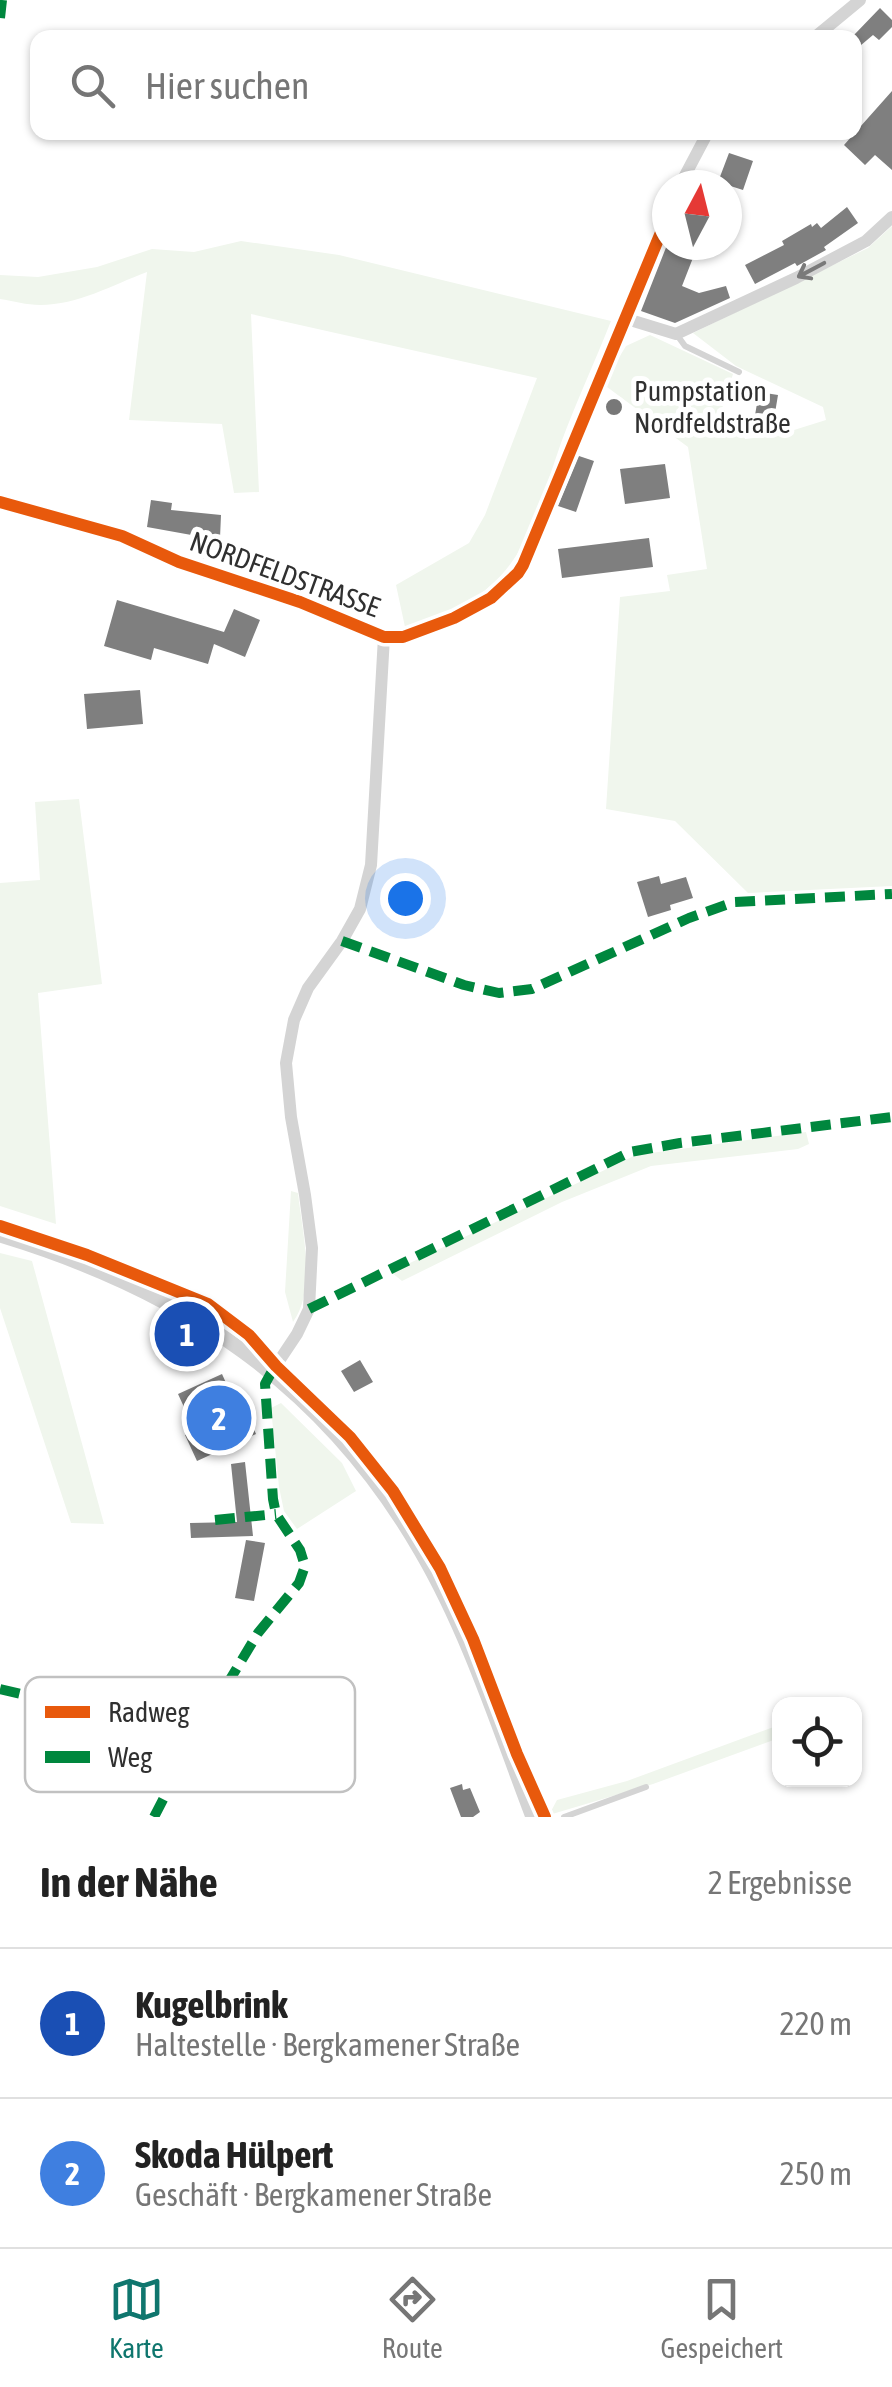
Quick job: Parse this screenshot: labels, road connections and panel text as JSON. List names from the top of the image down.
{
  "streets": {
    "street": ["NORDFELDSTRASSE"]
  },
  "places": ["Pumpstation Nordfeldstraße"],
  "legend": ["Radweg", "Weg"],
  "north": "top",
  "page": {
    "search": "Hier suchen",
    "pins": ["1", "2"],
    "heading": ["In der Nähe", "2 Ergebnisse"],
    "list": [
      {
        "mark": "1",
        "name": "Kugelbrink",
        "note": "Haltestelle · Bergkamener Straße",
        "value": "220 m"
      },
      {
        "mark": "2",
        "name": "Skoda Hülpert",
        "note": "Geschäft · Bergkamener Straße",
        "value": "250 m"
      }
    ],
    "nav": ["Karte", "Route", "Gespeichert"]
  }
}
